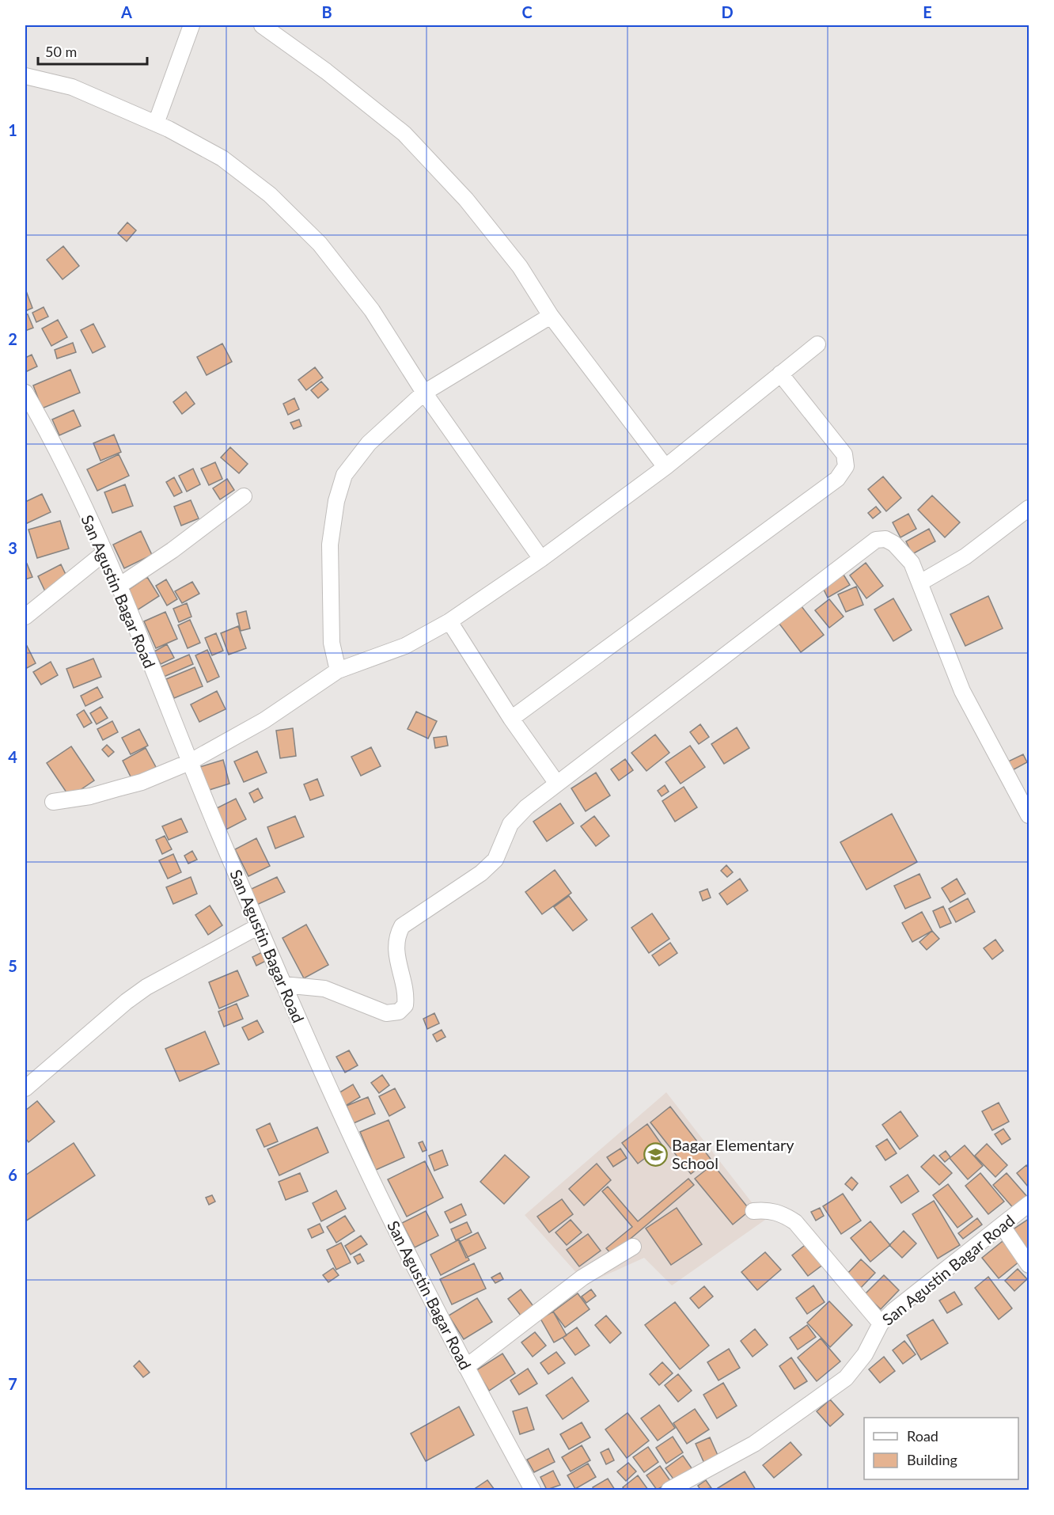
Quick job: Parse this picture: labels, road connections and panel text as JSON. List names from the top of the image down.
{
  "streets": {
    "street": ["San Agustin Bagar Road"]
  },
  "places": {
    "school or university": ["Bagar Elementary School"]
  },
  "legend": ["Road", "Building"],
  "scale_bar": "50 m",
  "grid": {
    "columns": [
      "A",
      "B",
      "C",
      "D",
      "E"
    ],
    "rows": [
      "1",
      "2",
      "3",
      "4",
      "5",
      "6",
      "7"
    ]
  }
}
